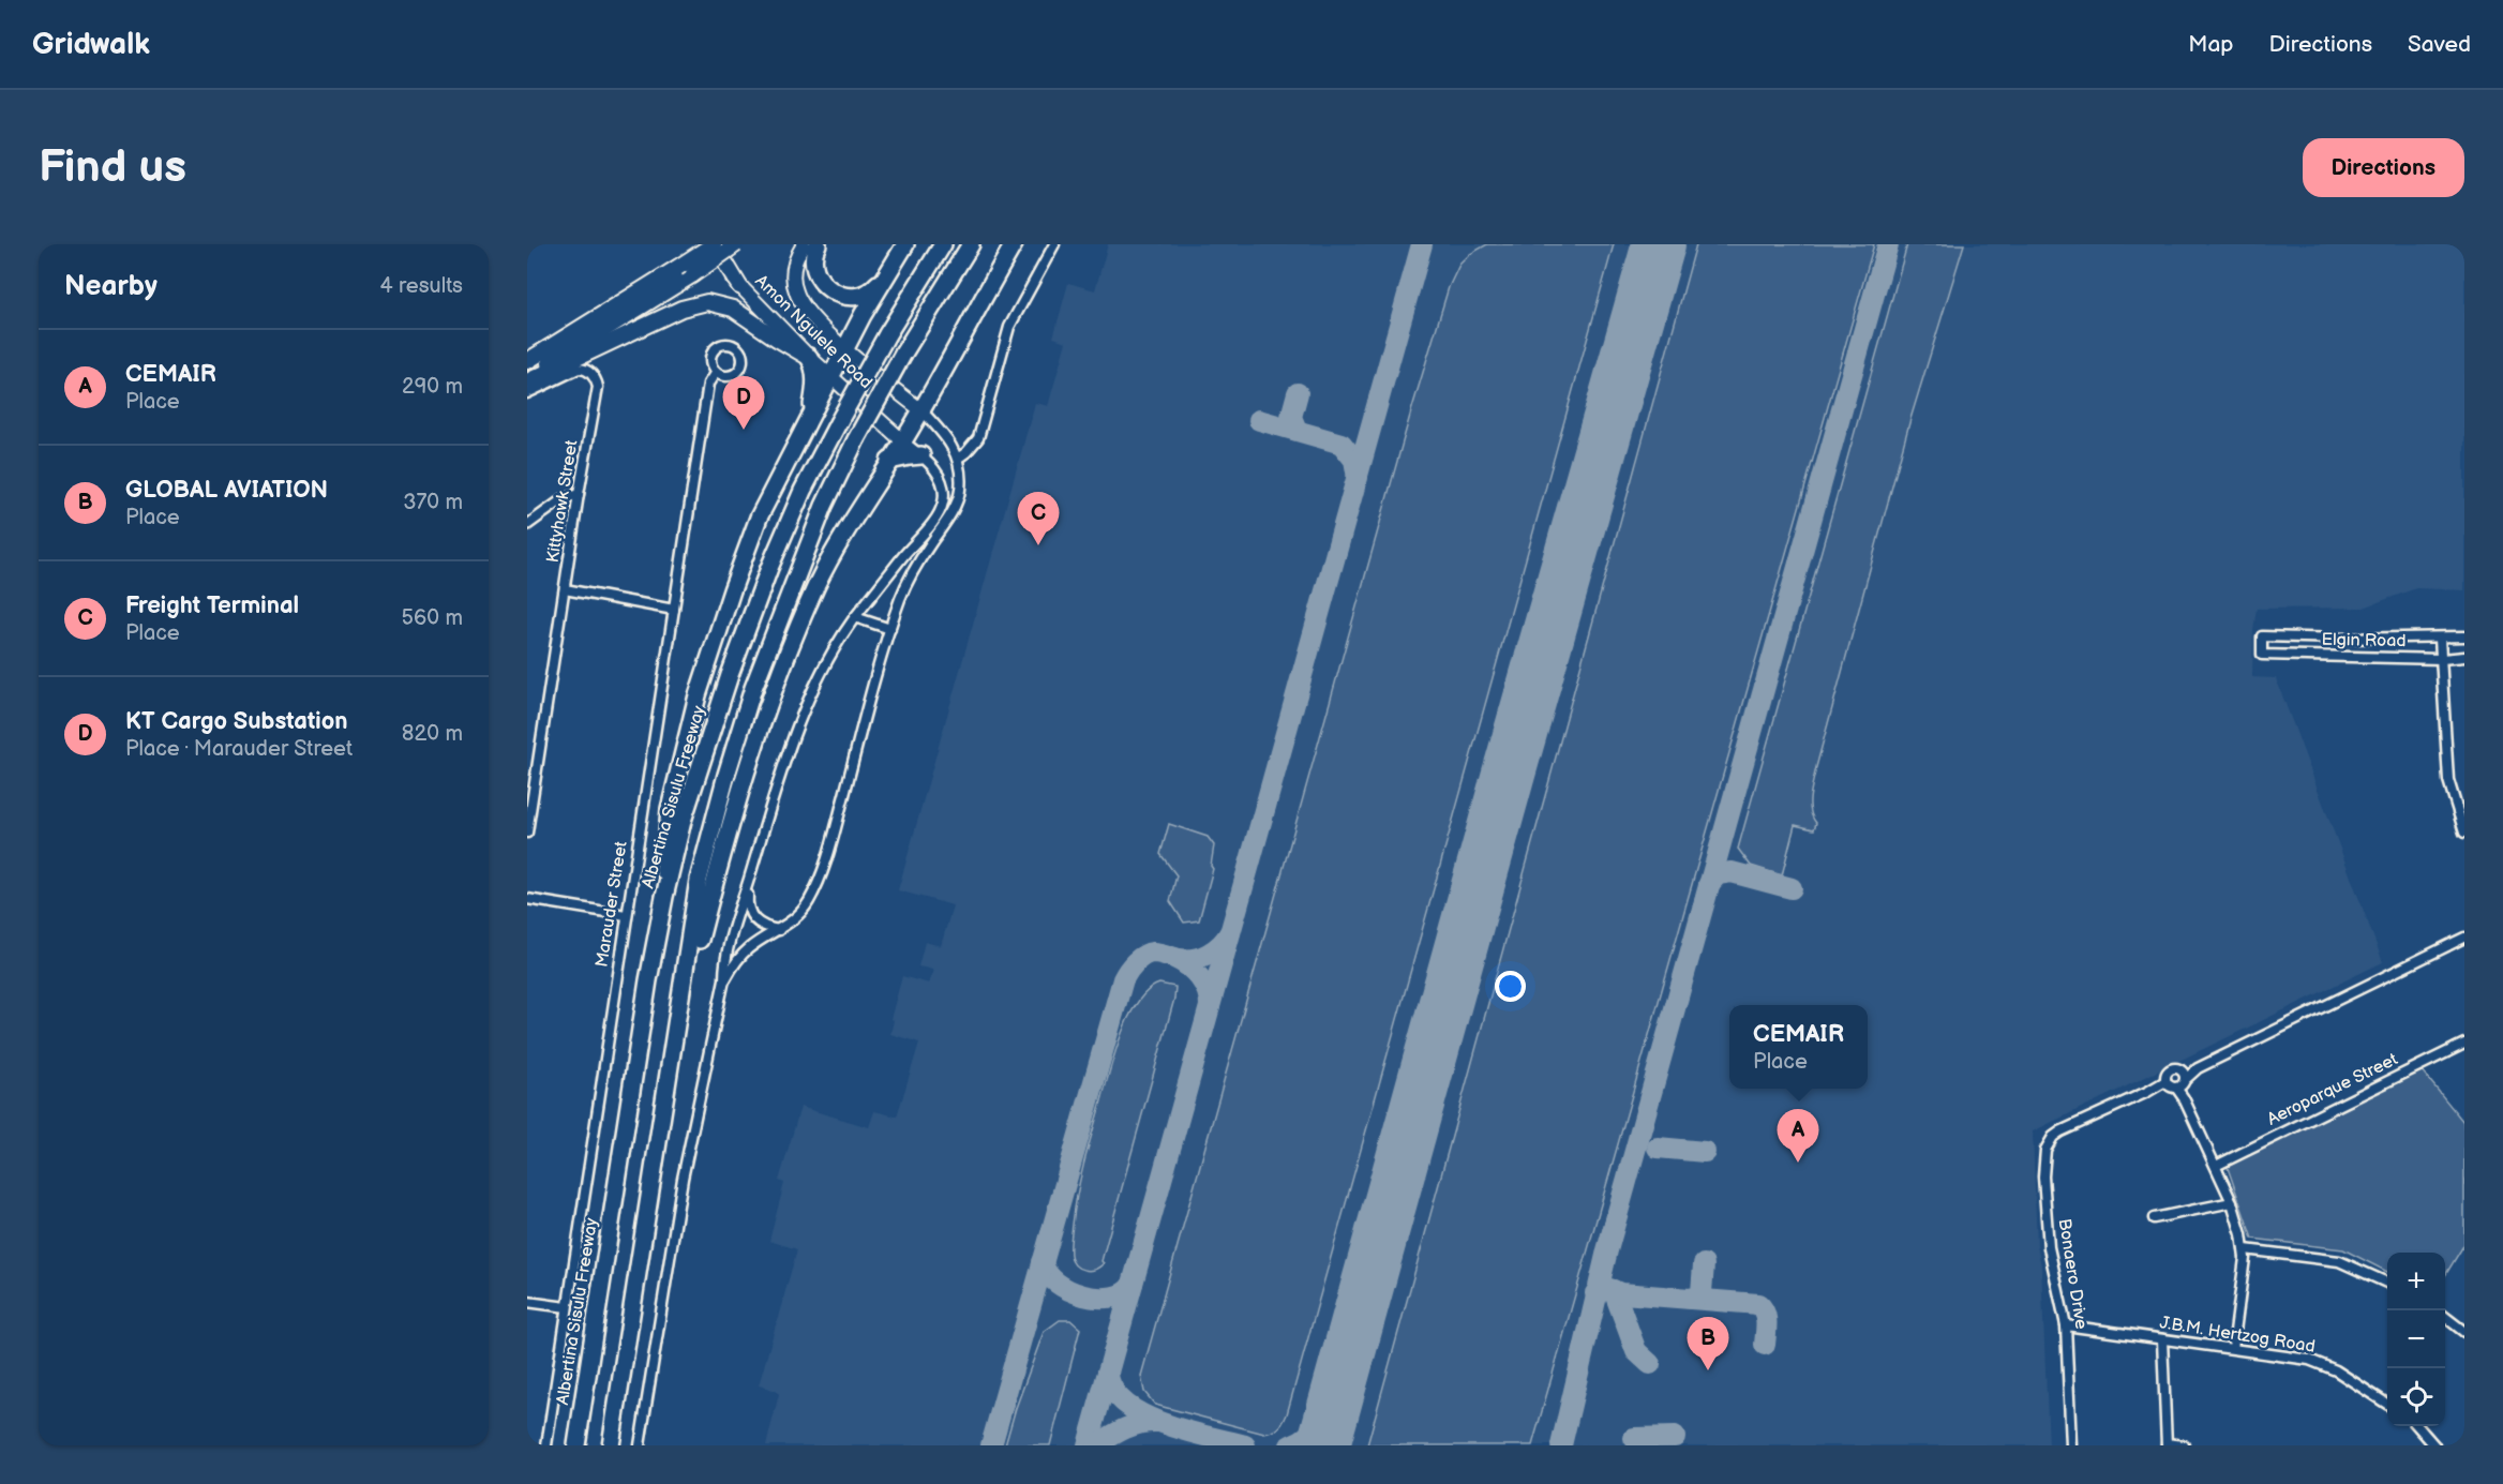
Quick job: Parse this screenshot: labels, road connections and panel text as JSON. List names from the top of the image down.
{
  "streets": {
    "highway": ["Albertina Sisulu Freeway"],
    "main road": ["Amon Ngulele Road"],
    "street": [
      "Kittyhawk Street",
      "Elgin Road",
      "Marauder Street",
      "Aeroparque Street",
      "Bonaero Drive",
      "J.B.M. Hertzog Road"
    ]
  },
  "crossings": [
    ["Bonaero Drive", "J.B.M. Hertzog Road"]
  ],
  "page": {
    "header": "Gridwalk",
    "nav": ["Map", "Directions", "Saved"],
    "buttons": "Directions",
    "title": "Find us",
    "heading": ["Nearby", "4 results"],
    "list": [
      {
        "mark": "A",
        "name": "CEMAIR",
        "note": "Place",
        "value": "290 m"
      },
      {
        "mark": "B",
        "name": "GLOBAL AVIATION",
        "note": "Place",
        "value": "370 m"
      },
      {
        "mark": "C",
        "name": "Freight Terminal",
        "note": "Place",
        "value": "560 m"
      },
      {
        "mark": "D",
        "name": "KT Cargo Substation",
        "note": "Place · Marauder Street",
        "value": "820 m"
      }
    ],
    "pins": [
      "D",
      "C",
      "A",
      "B"
    ],
    "popup": ["CEMAIR", "Place"],
    "map_buttons": ["+", "−"]
  }
}
